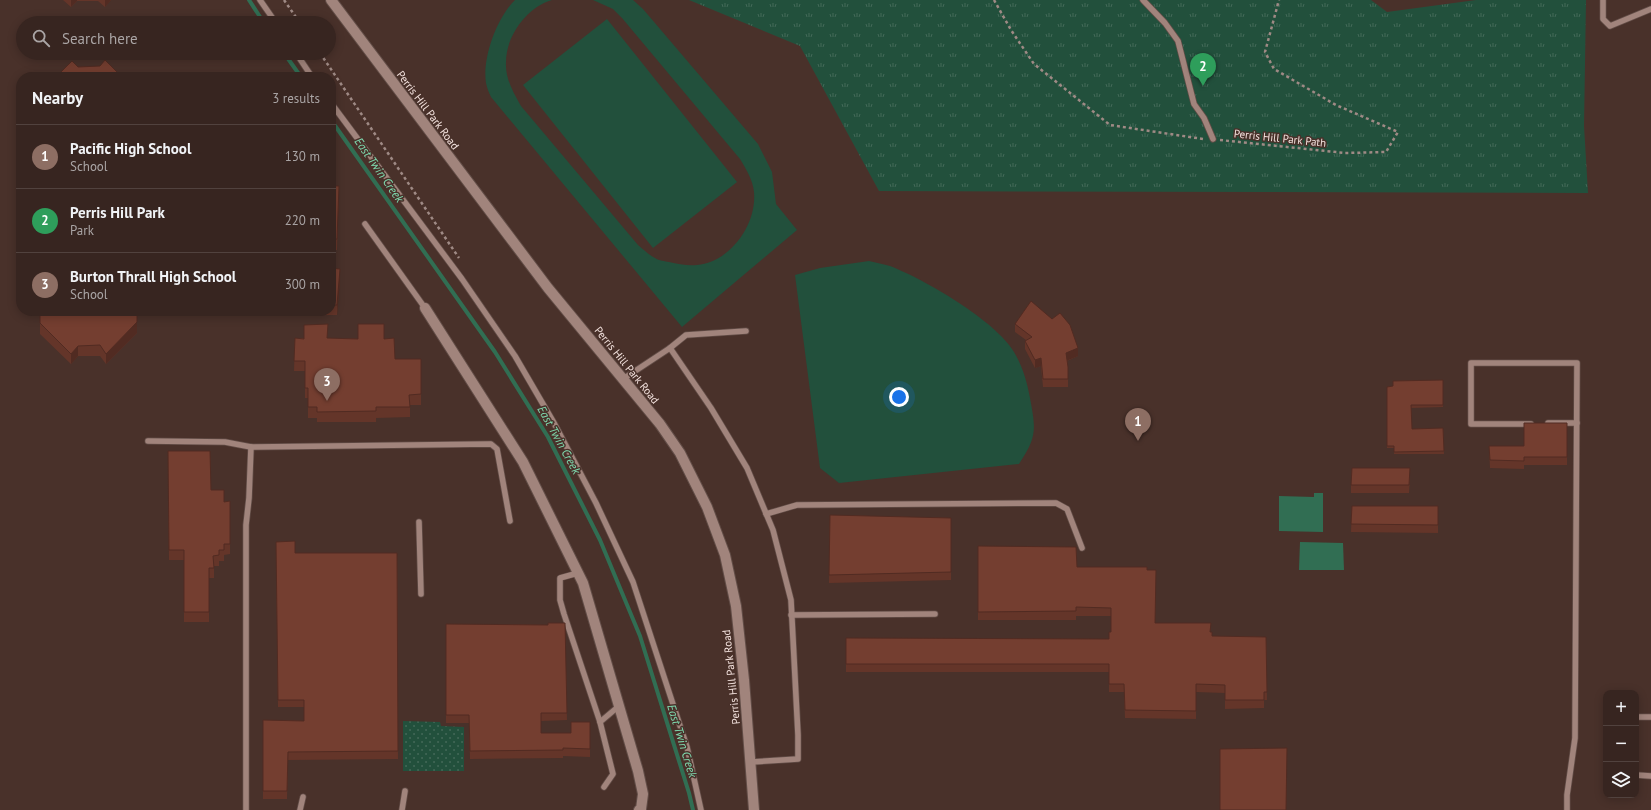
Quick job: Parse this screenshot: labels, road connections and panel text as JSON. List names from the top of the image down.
{
  "streets": {
    "street": ["Perris Hill Park Road"],
    "path": ["Perris Hill Park Path"]
  },
  "water": ["East Twin Creek"],
  "page": {
    "search": "Search here",
    "pins": ["2", "3", "1"],
    "heading": ["Nearby", "3 results"],
    "list": [
      {
        "mark": "1",
        "name": "Pacific High School",
        "note": "School",
        "value": "130 m"
      },
      {
        "mark": "2",
        "name": "Perris Hill Park",
        "note": "Park",
        "value": "220 m"
      },
      {
        "mark": "3",
        "name": "Burton Thrall High School",
        "note": "School",
        "value": "300 m"
      }
    ],
    "map_buttons": ["+", "−"]
  }
}
